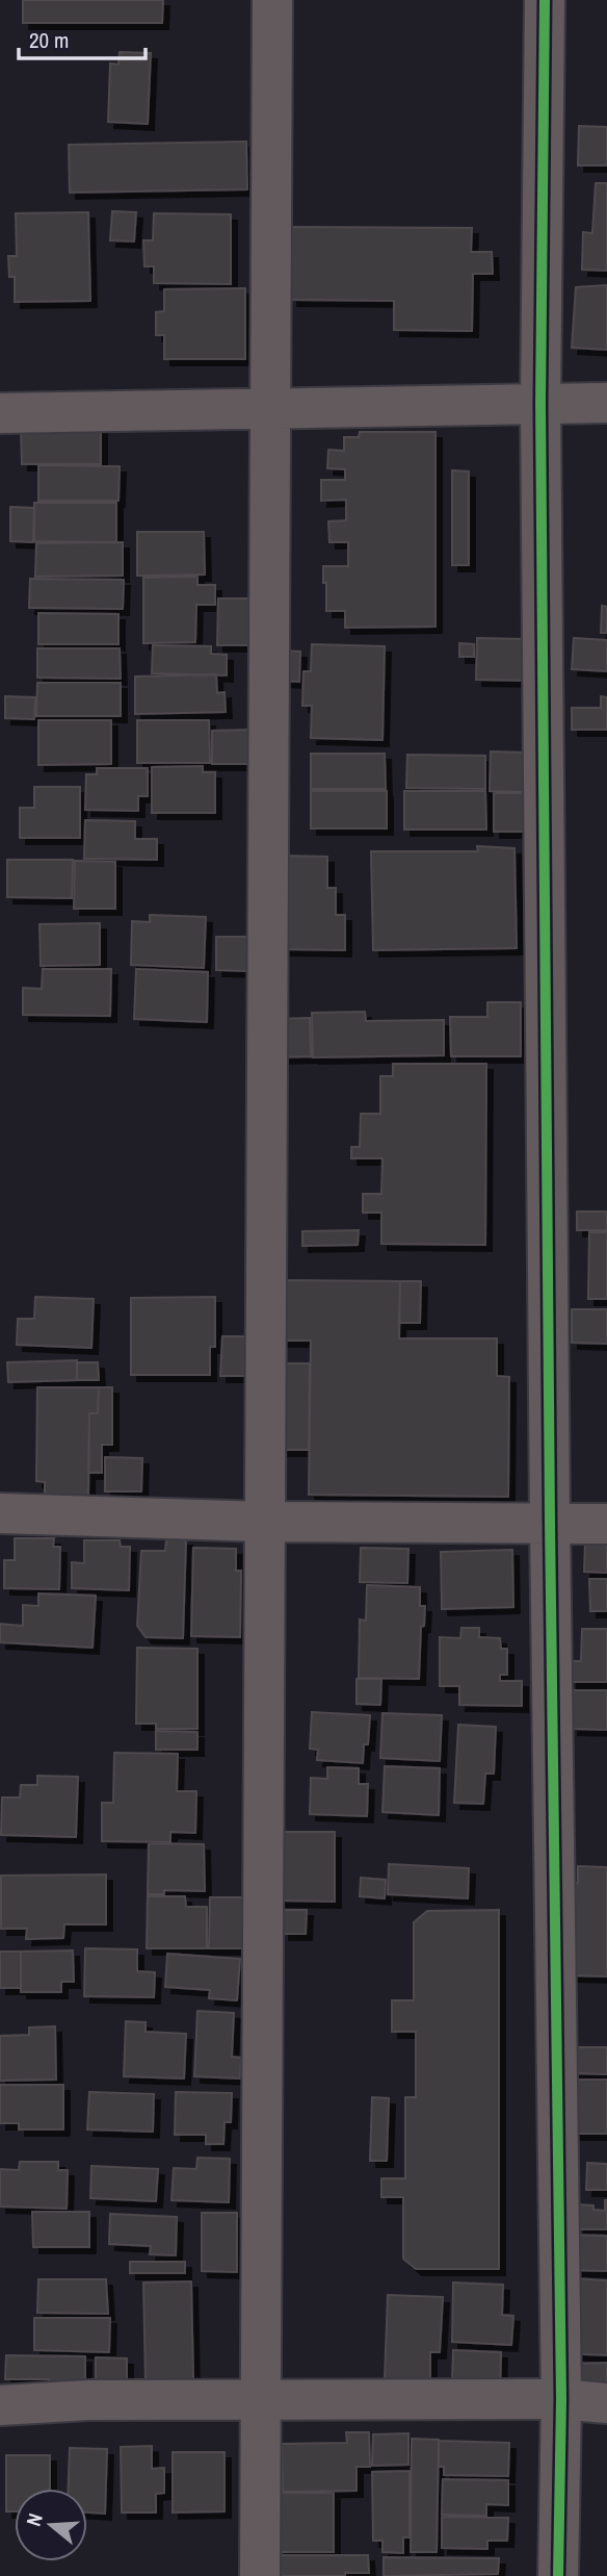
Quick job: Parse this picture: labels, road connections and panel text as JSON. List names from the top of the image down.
{
  "scale_bar": "20 m",
  "north": "left"
}
